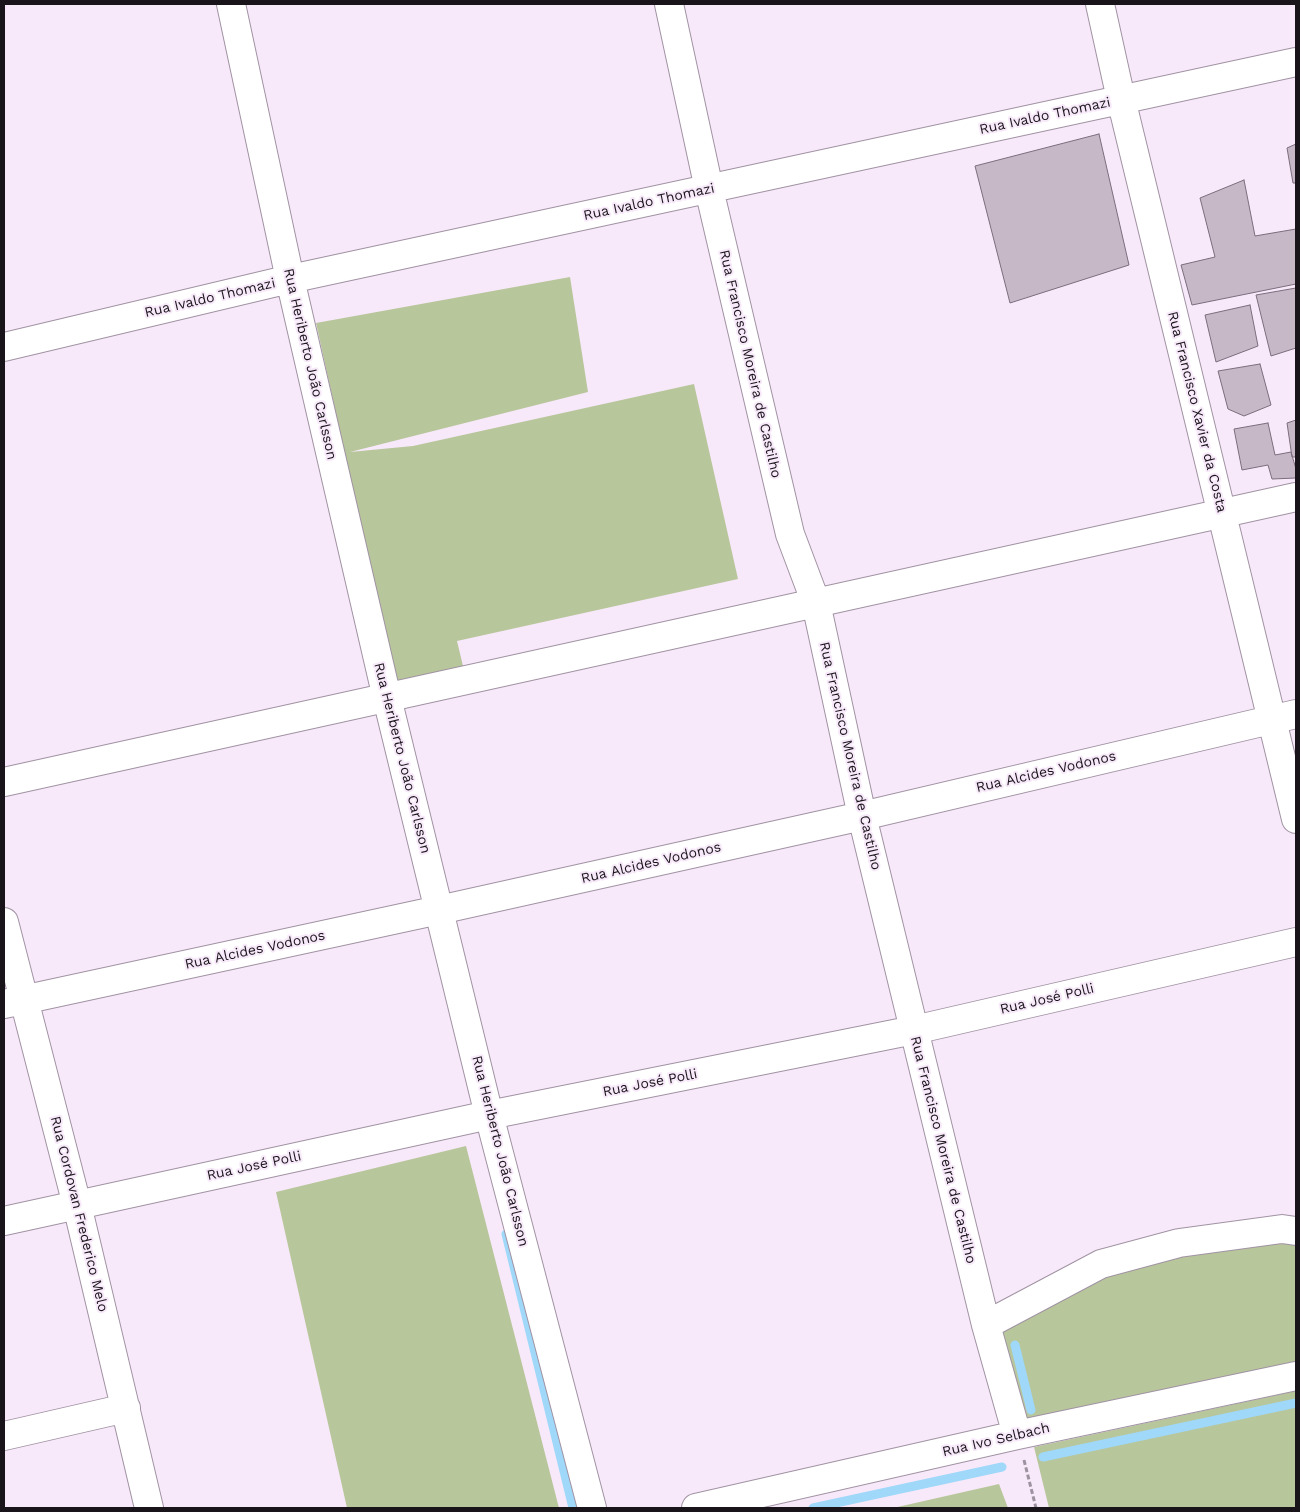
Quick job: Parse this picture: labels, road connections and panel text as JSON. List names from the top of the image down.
{
  "streets": {
    "street": [
      "Rua Ivaldo Thomazi",
      "Rua Heriberto João Carlsson",
      "Rua Francisco Moreira de Castilho",
      "Rua Francisco Xavier da Costa",
      "Rua Alcides Vodonos",
      "Rua José Polli",
      "Rua Cordovan Frederico Melo",
      "Rua Ivo Selbach"
    ]
  },
  "crossings": [
    ["Rua Ivaldo Thomazi", "Rua Heriberto João Carlsson"],
    ["Rua Ivaldo Thomazi", "Rua Francisco Moreira de Castilho"],
    ["Rua Ivaldo Thomazi", "Rua Francisco Xavier da Costa"],
    ["Rua Heriberto João Carlsson", "Rua Alcides Vodonos"],
    ["Rua Heriberto João Carlsson", "Rua José Polli"],
    ["Rua Francisco Moreira de Castilho", "Rua Alcides Vodonos"],
    ["Rua Francisco Moreira de Castilho", "Rua José Polli"],
    ["Rua Francisco Moreira de Castilho", "Rua Ivo Selbach"],
    ["Rua Francisco Xavier da Costa", "Rua Alcides Vodonos"],
    ["Rua Alcides Vodonos", "Rua Cordovan Frederico Melo"],
    ["Rua José Polli", "Rua Cordovan Frederico Melo"]
  ]
}
